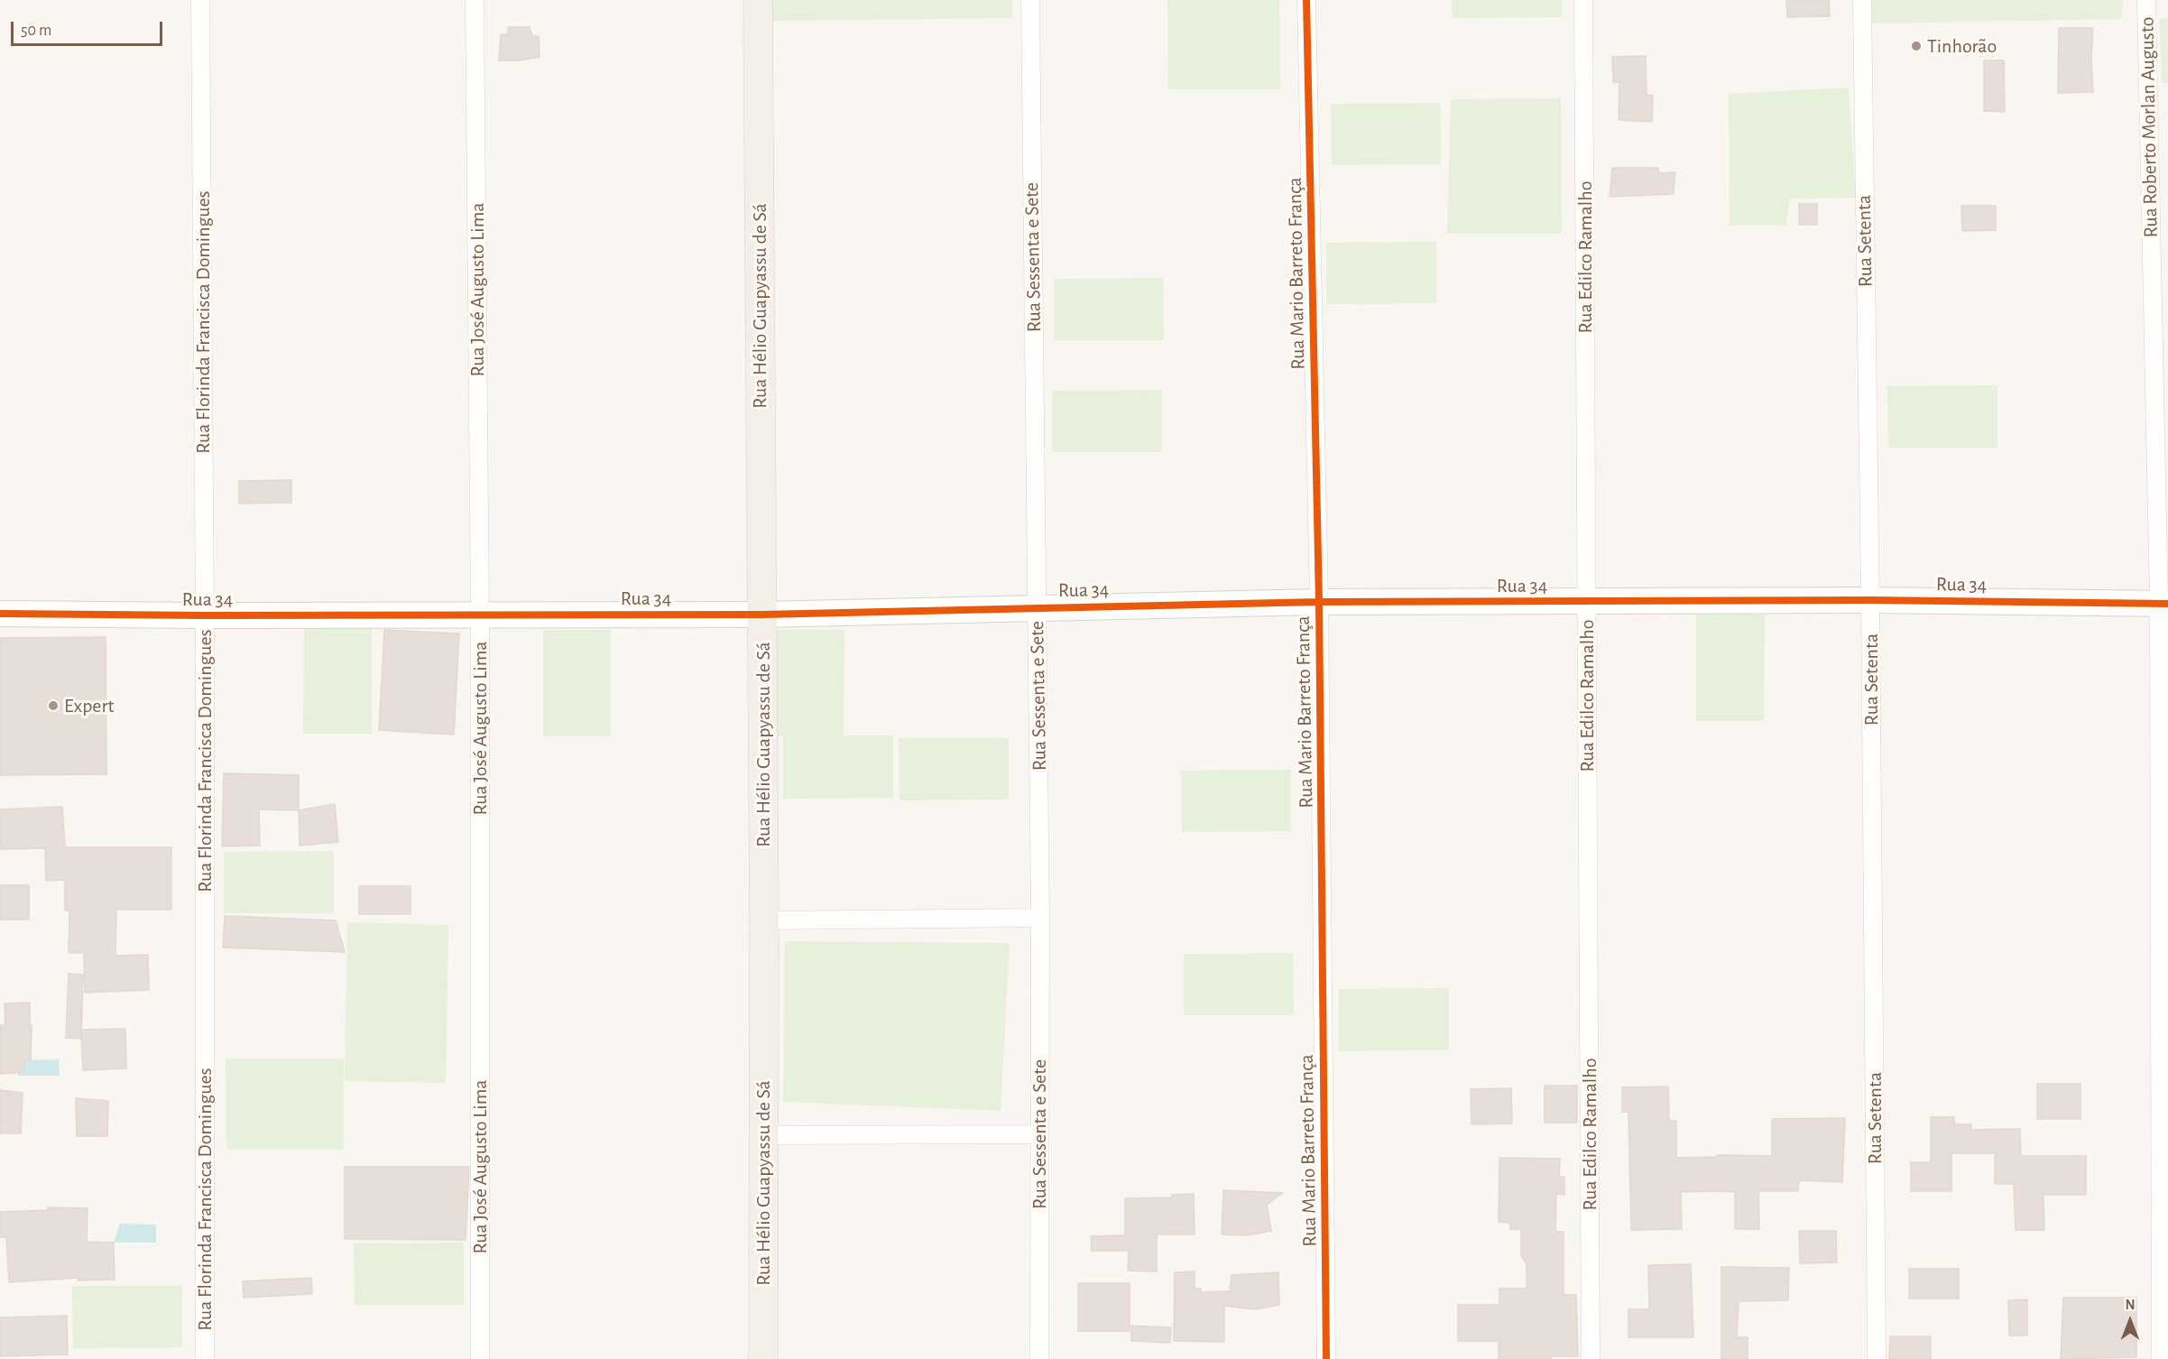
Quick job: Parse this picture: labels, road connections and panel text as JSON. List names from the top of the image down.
{
  "streets": {
    "main road": ["Rua Hélio Guapyassu de Sá"],
    "street": [
      "Rua Roberto Morlan Augusto",
      "Rua Setenta",
      "Rua Sessenta e Sete",
      "Rua Edilco Ramalho",
      "Rua Mario Barreto França",
      "Rua José Augusto Lima",
      "Rua Florinda Francisca Domingues",
      "Rua 34"
    ]
  },
  "crossings": [
    ["Rua Roberto Morlan Augusto", "Rua 34"],
    ["Rua Setenta", "Rua 34"],
    ["Rua Sessenta e Sete", "Rua 34"],
    ["Rua Edilco Ramalho", "Rua 34"],
    ["Rua Mario Barreto França", "Rua 34"],
    ["Rua José Augusto Lima", "Rua 34"],
    ["Rua Hélio Guapyassu de Sá", "Rua 34"],
    ["Rua Florinda Francisca Domingues", "Rua 34"]
  ],
  "places": ["Tinhorão", "Expert"],
  "scale_bar": "50 m",
  "north": "top"
}
